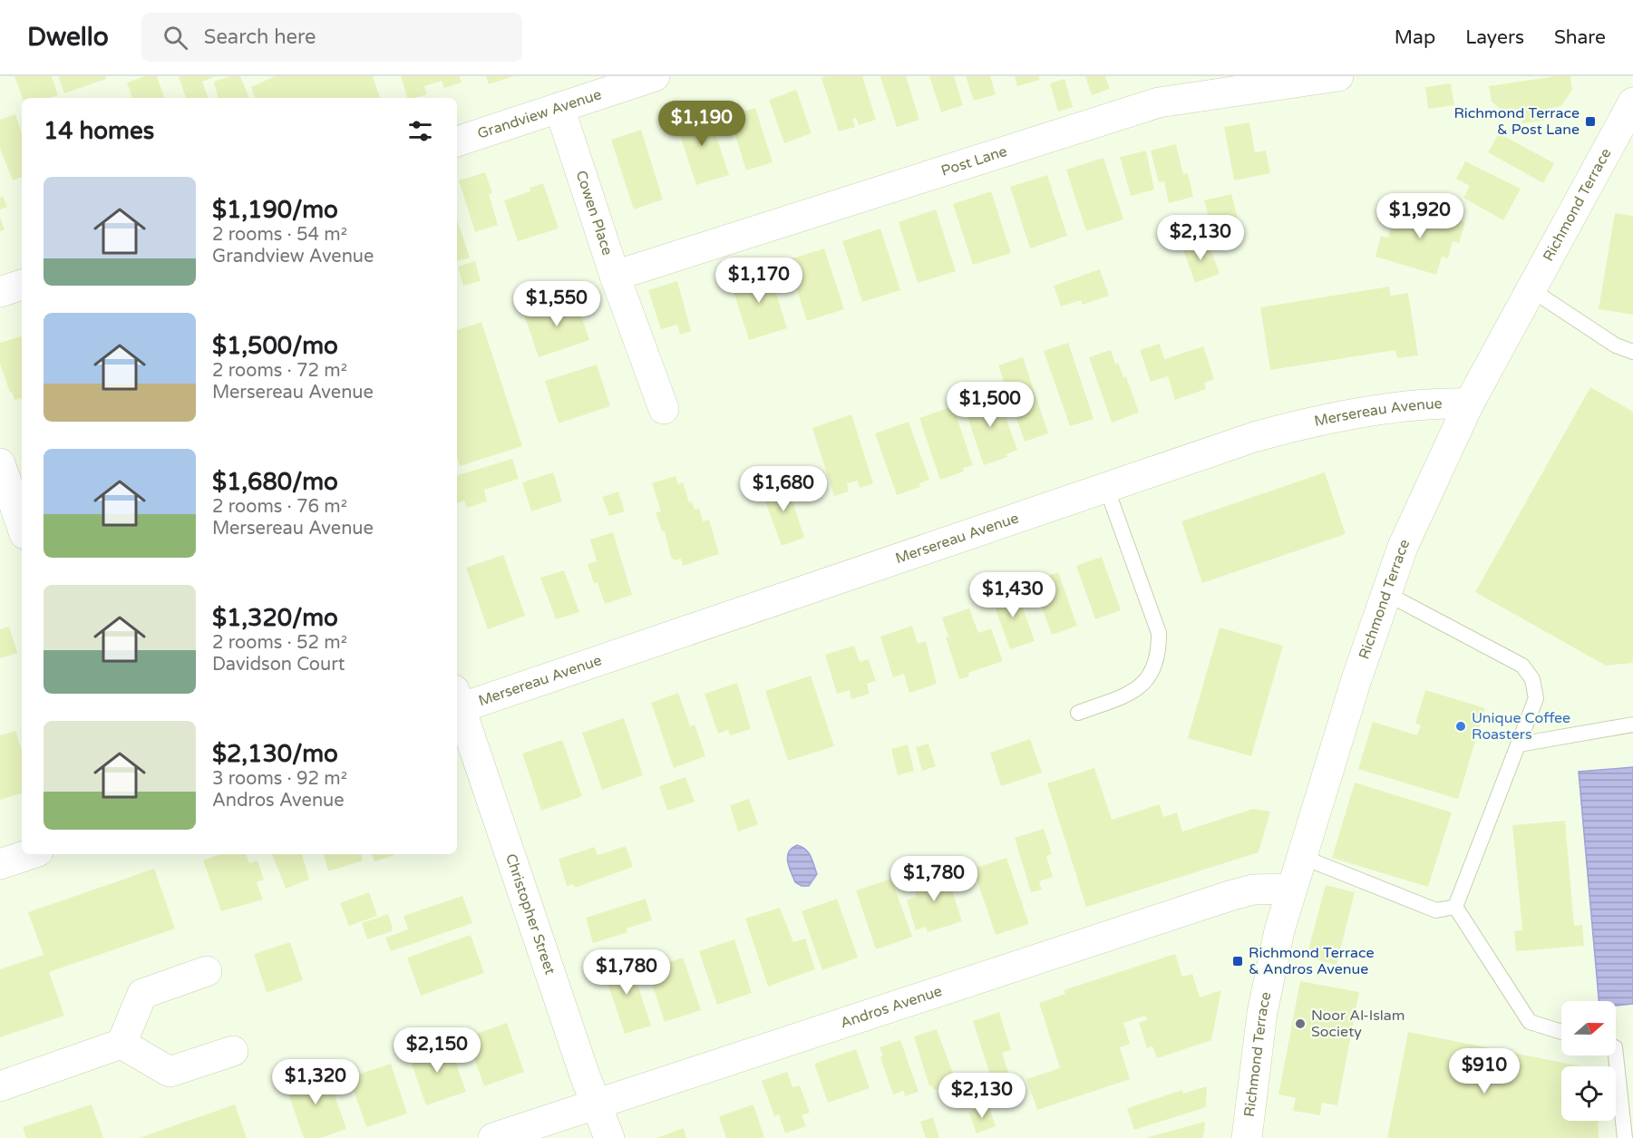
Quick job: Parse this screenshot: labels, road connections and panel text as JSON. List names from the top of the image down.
{
  "streets": {
    "street": [
      "Grandview Avenue",
      "Post Lane",
      "Richmond Terrace",
      "Cowen Place",
      "Mersereau Avenue",
      "Christopher Street",
      "Andros Avenue"
    ]
  },
  "crossings": [
    ["Grandview Avenue", "Cowen Place"],
    ["Post Lane", "Cowen Place"],
    ["Richmond Terrace", "Mersereau Avenue"],
    ["Richmond Terrace", "Andros Avenue"],
    ["Christopher Street", "Andros Avenue"]
  ],
  "places": {
    "transit": ["Richmond Terrace & Post Lane", "Richmond Terrace & Andros Avenue"],
    "other": ["Unique Coffee Roasters", "Noor Al-Islam Society"]
  },
  "north": "right",
  "page": {
    "header": "Dwello",
    "search": "Search here",
    "nav": ["Map", "Layers", "Share"],
    "heading": "14 homes",
    "price": [
      "$1,190",
      "$1,920",
      "$2,130",
      "$1,170",
      "$1,550",
      "$1,500",
      "$1,680",
      "$1,430",
      "$1,780",
      "$1,780",
      "$2,150",
      "$910",
      "$1,320",
      "$2,130"
    ],
    "list": [
      {
        "name": "$1,190/mo",
        "note": "2 rooms · 54 m² · Grandview Avenue"
      },
      {
        "name": "$1,500/mo",
        "note": "2 rooms · 72 m² · Mersereau Avenue"
      },
      {
        "name": "$1,680/mo",
        "note": "2 rooms · 76 m² · Mersereau Avenue"
      },
      {
        "name": "$1,320/mo",
        "note": "2 rooms · 52 m² · Davidson Court"
      },
      {
        "name": "$2,130/mo",
        "note": "3 rooms · 92 m² · Andros Avenue"
      }
    ]
  }
}
